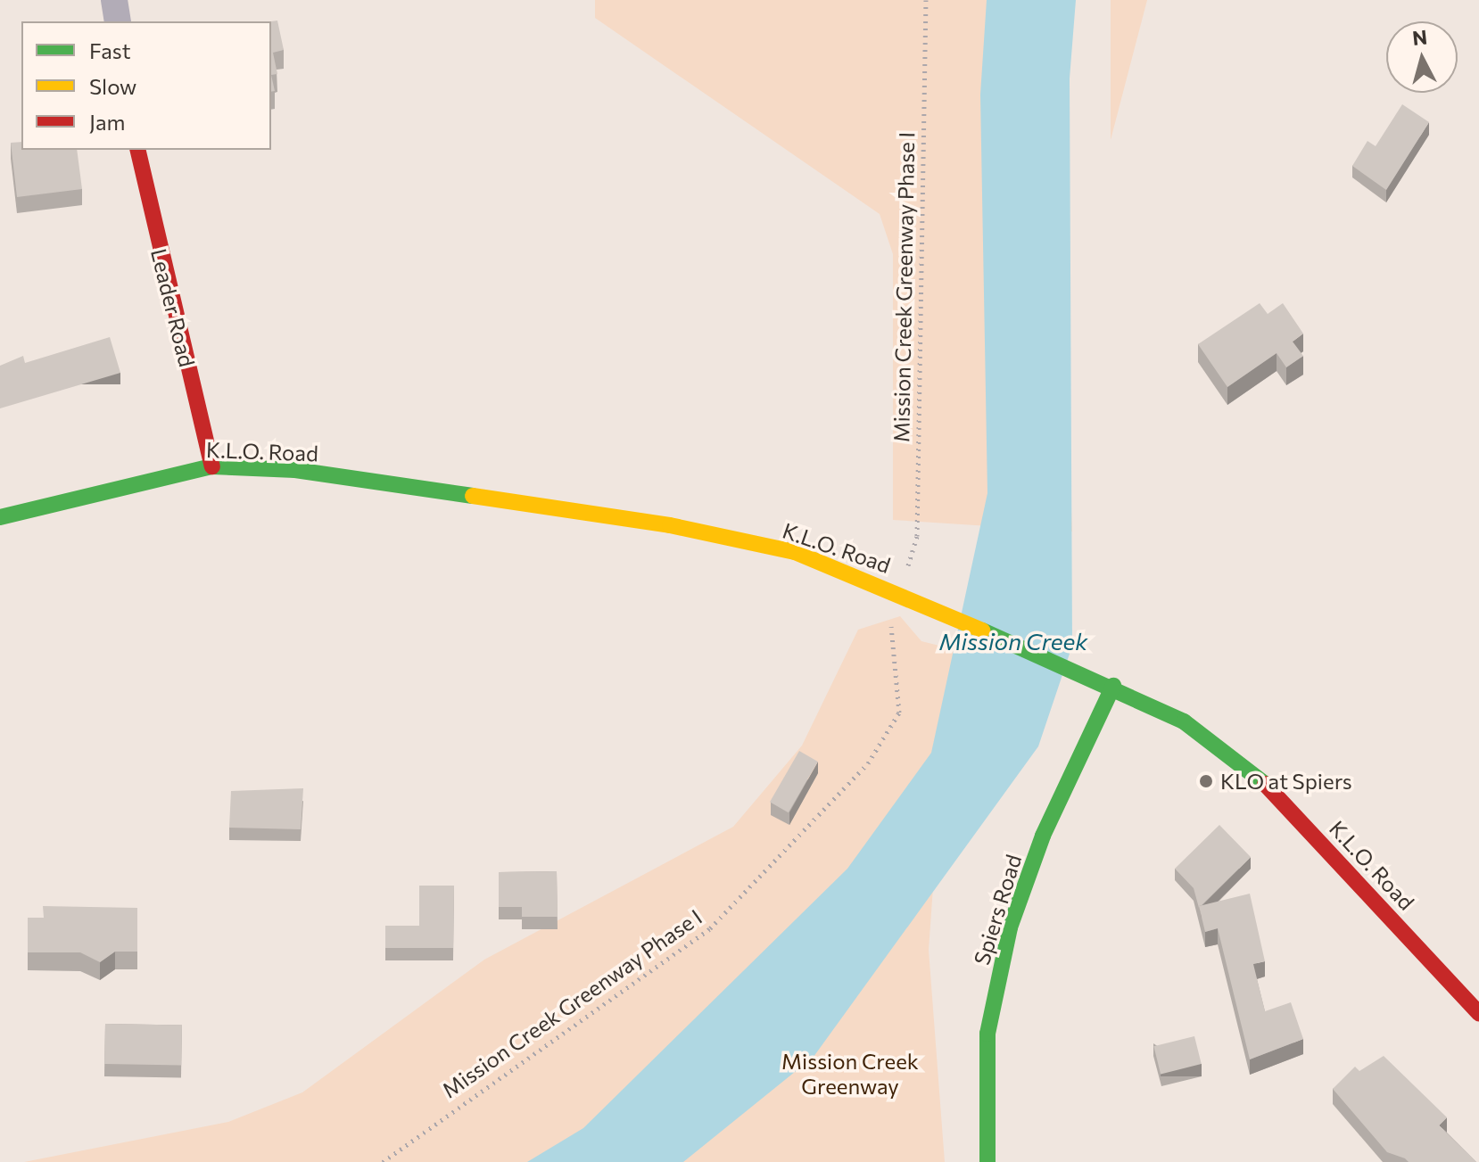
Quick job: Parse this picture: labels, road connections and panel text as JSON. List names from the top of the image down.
{
  "streets": {
    "main road": ["Leader Road", "K.L.O. Road", "Spiers Road"],
    "path": ["Mission Creek Greenway Phase I"]
  },
  "crossings": [
    ["Leader Road", "K.L.O. Road"],
    ["K.L.O. Road", "Spiers Road"]
  ],
  "water": ["Mission Creek"],
  "parks": ["Mission Creek Greenway"],
  "places": ["KLO at Spiers"],
  "legend": ["Fast", "Slow", "Jam"],
  "north": "top"
}
